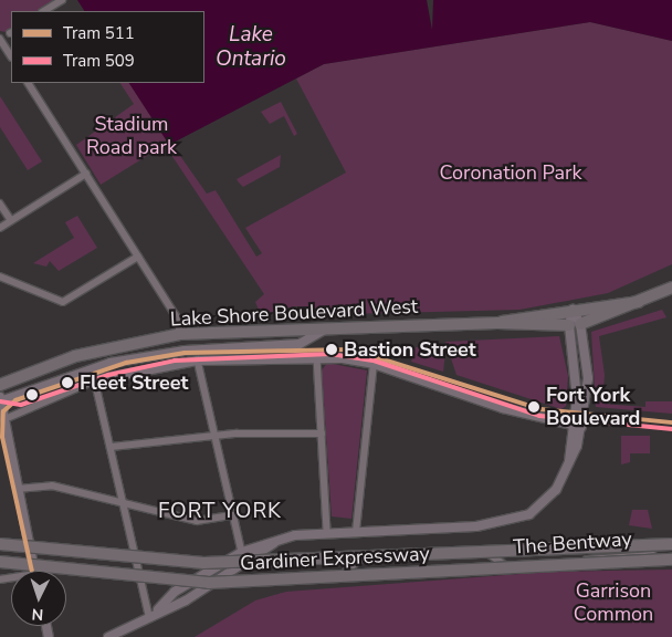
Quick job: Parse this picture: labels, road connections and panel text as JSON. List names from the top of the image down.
{
  "streets": {
    "highway": ["Lake Shore Boulevard West", "Gardiner Expressway"],
    "street": ["The Bentway"]
  },
  "crossings": [
    ["The Bentway", "Gardiner Expressway"]
  ],
  "districts": ["FORT YORK"],
  "water": ["Lake Ontario"],
  "parks": ["Stadium Road park", "Coronation Park", "Garrison Common"],
  "places": ["Bastion Street", "Fleet Street", "Fort York Boulevard"],
  "lines": ["tram line 511", "tram line 509"],
  "legend": ["Tram 511", "Tram 509"],
  "north": "bottom"
}
